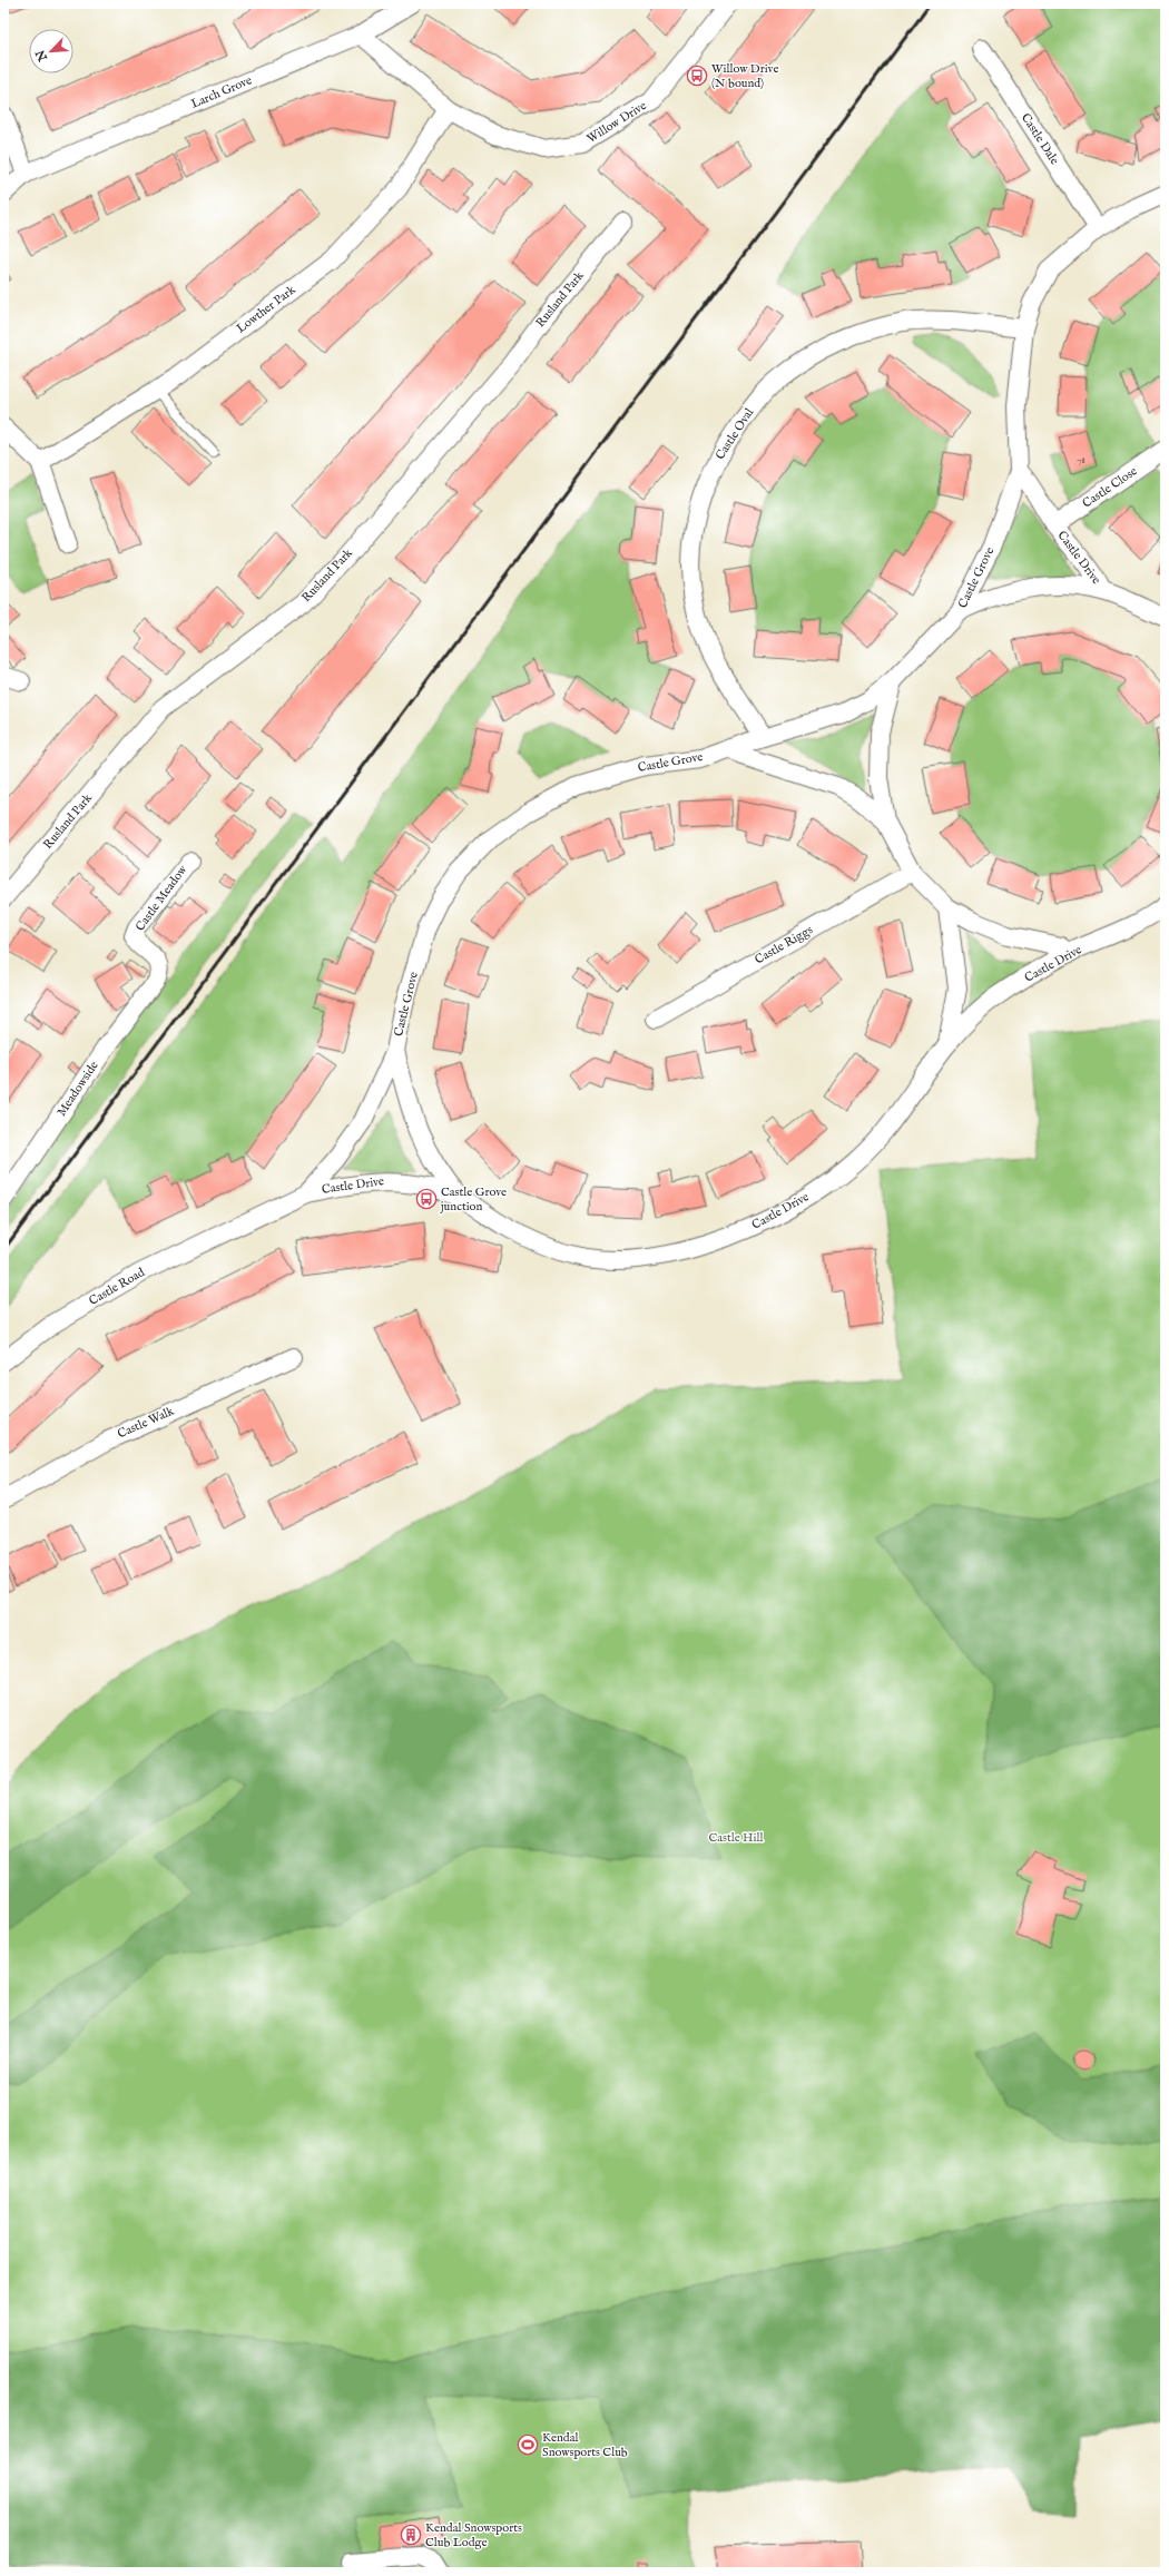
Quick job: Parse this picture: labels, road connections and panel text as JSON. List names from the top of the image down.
{
  "streets": {
    "street": [
      "Larch Grove",
      "Willow Drive",
      "Castle Dale",
      "Rusland Park",
      "Lowther Park",
      "Castle Oval",
      "Castle Close",
      "Castle Drive",
      "Castle Grove",
      "Castle Meadow",
      "Castle Riggs",
      "Meadowside",
      "Castle Road",
      "Castle Walk"
    ]
  },
  "crossings": [
    ["Larch Grove", "Willow Drive"],
    ["Willow Drive", "Lowther Park"],
    ["Castle Dale", "Castle Grove"],
    ["Castle Oval", "Castle Grove"],
    ["Castle Close", "Castle Drive"],
    ["Castle Drive", "Castle Grove"],
    ["Castle Grove", "Castle Road"],
    ["Castle Meadow", "Meadowside"]
  ],
  "parks": ["Castle Hill"],
  "places": {
    "bus stop": ["Willow Drive (N bound)", "Castle Grove junction"],
    "sports": ["Kendal Snowsports Club"],
    "building": ["Kendal Snowsports Club Lodge"]
  },
  "house_numbers": ["78"],
  "north": "bottom left"
}
